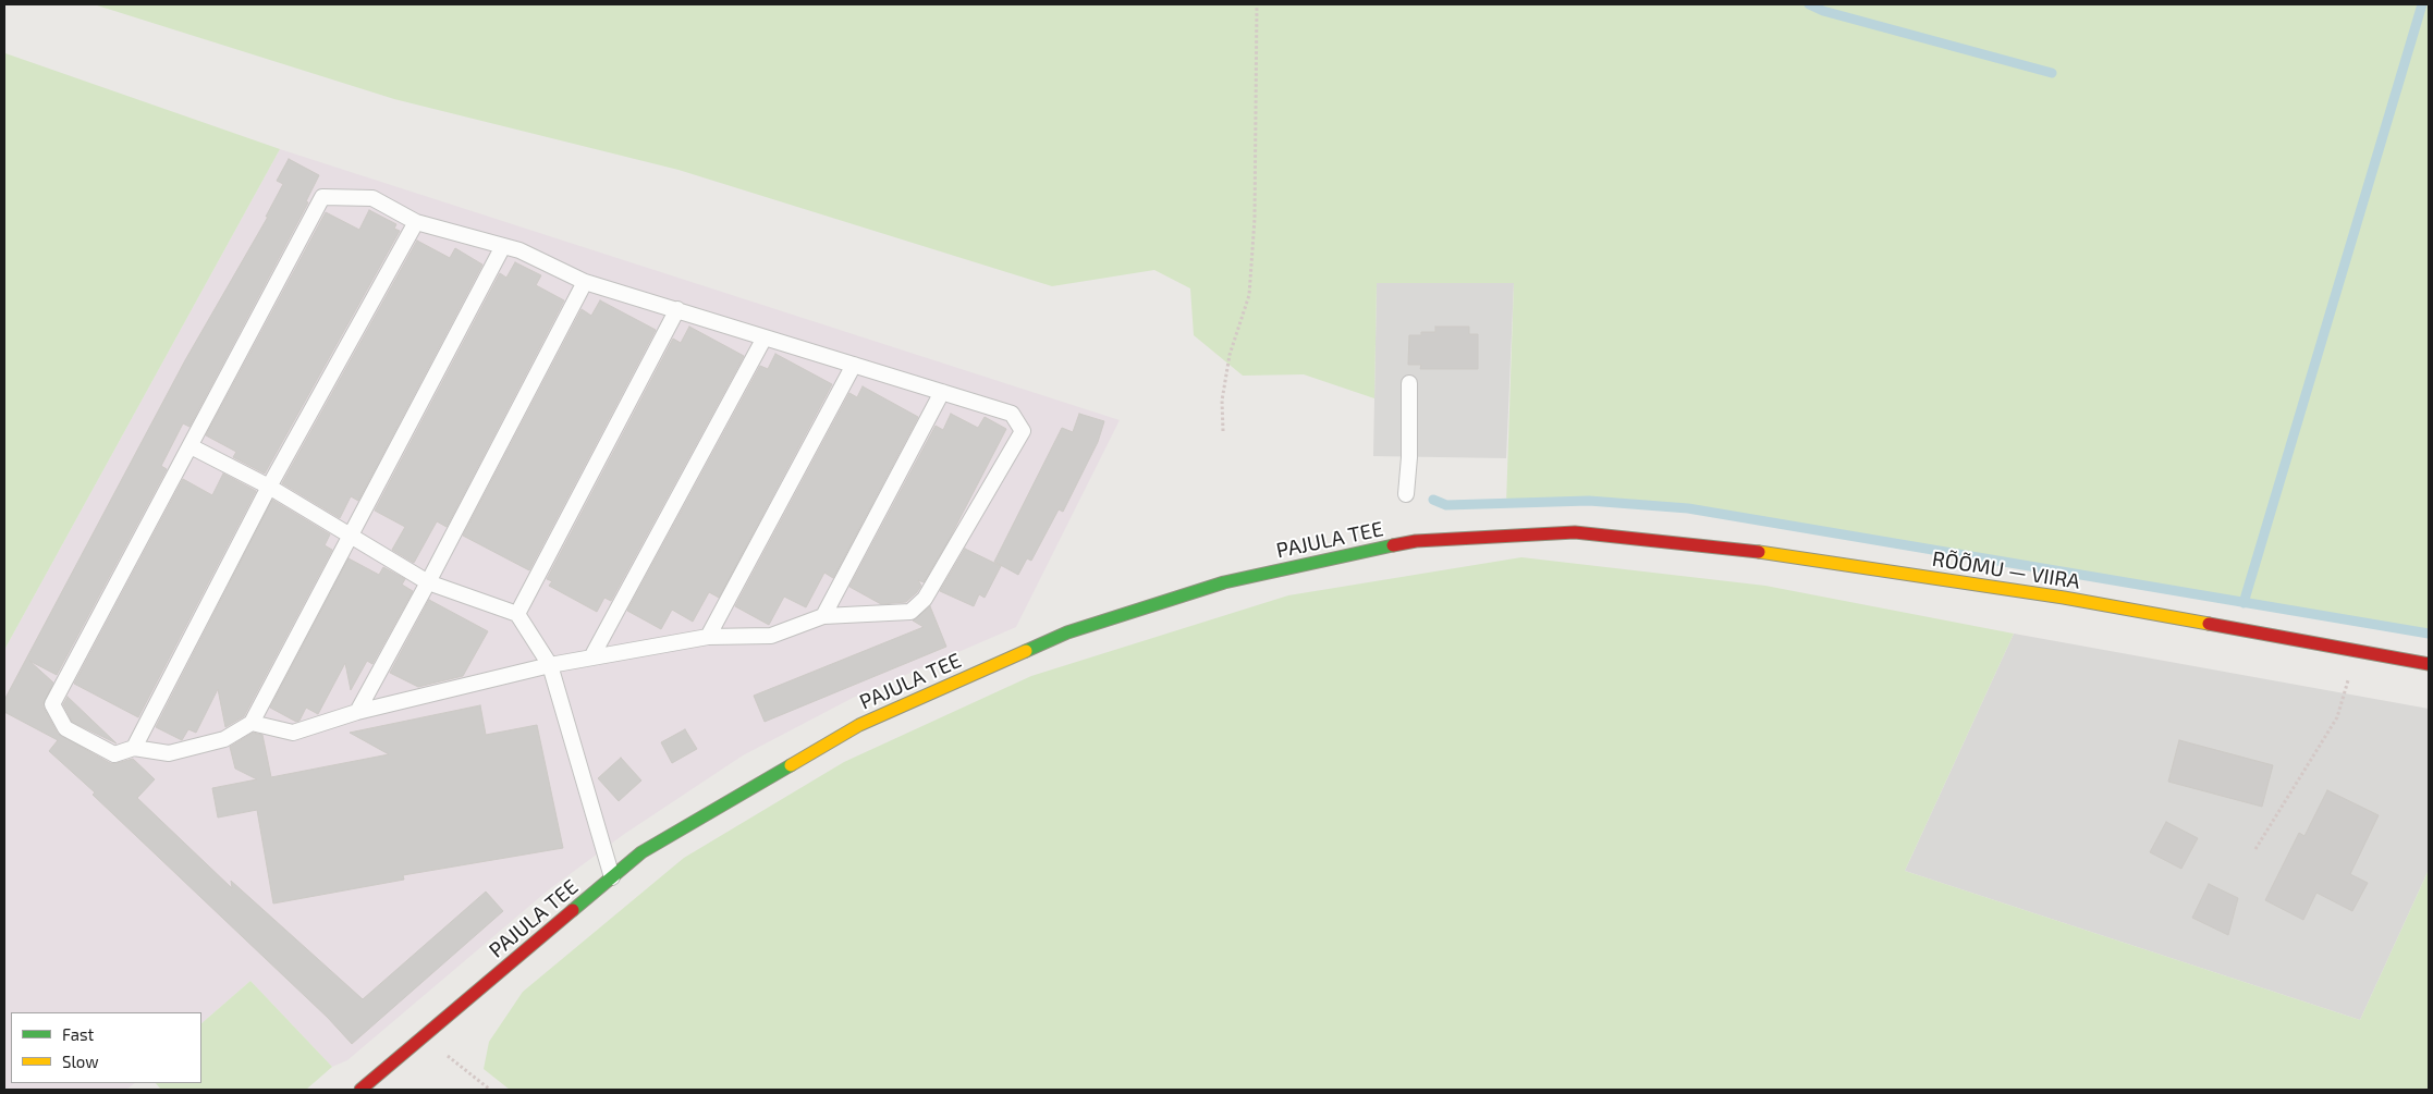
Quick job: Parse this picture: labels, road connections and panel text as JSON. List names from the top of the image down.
{
  "streets": {
    "street": ["PAJULA TEE", "RÕÕMU — VIIRA"]
  },
  "crossings": [
    ["PAJULA TEE", "RÕÕMU — VIIRA"]
  ],
  "legend": ["Fast", "Slow"]
}
